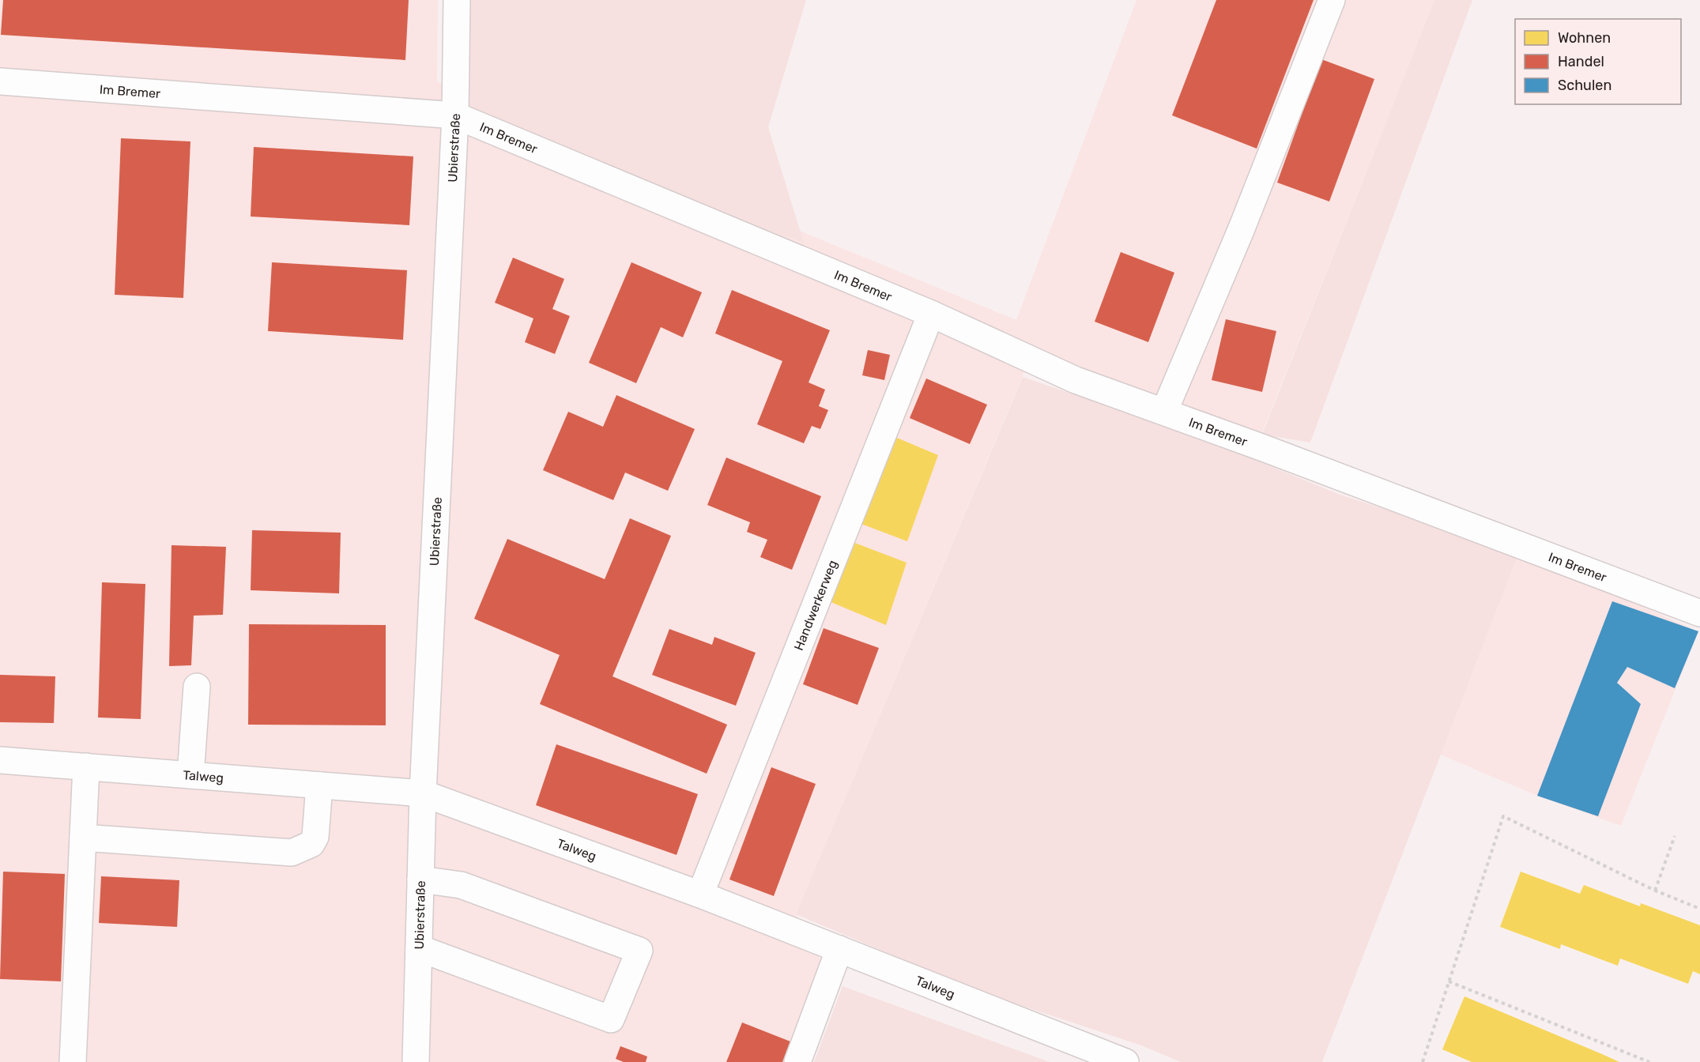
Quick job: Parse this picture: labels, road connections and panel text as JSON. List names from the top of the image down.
{
  "streets": {
    "street": [
      "Im Bremer",
      "Ubierstraße",
      "Handwerkerweg",
      "Talweg"
    ]
  },
  "crossings": [
    ["Im Bremer", "Ubierstraße"],
    ["Im Bremer", "Handwerkerweg"],
    ["Ubierstraße", "Talweg"],
    ["Handwerkerweg", "Talweg"]
  ],
  "legend": ["Wohnen", "Handel", "Schulen"]
}
